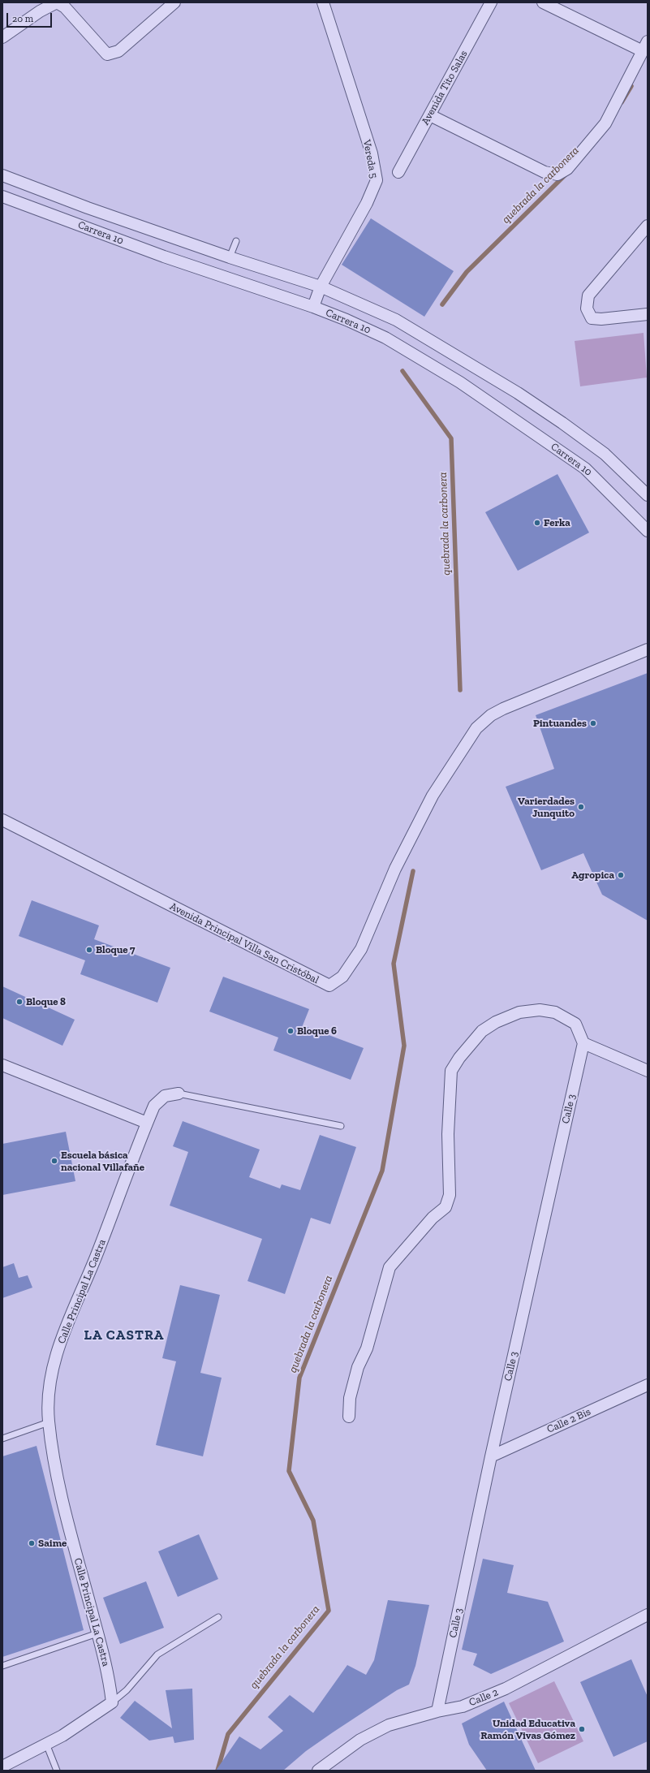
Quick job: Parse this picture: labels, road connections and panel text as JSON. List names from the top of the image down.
{
  "streets": {
    "street": [
      "Avenida Tito Salas",
      "Vereda 5",
      "Carrera 10",
      "Avenida Principal Villa San Cristóbal",
      "Calle 3",
      "Calle Principal La Castra",
      "Calle 2 Bis",
      "Calle 2"
    ]
  },
  "crossings": [
    ["Vereda 5", "Carrera 10"],
    ["Calle 3", "Calle 2 Bis"],
    ["Calle 3", "Calle 2"]
  ],
  "districts": ["LA CASTRA"],
  "water": ["quebrada la carbonera"],
  "places": [
    "Ferka",
    "Pintuandes",
    "Varierdades Junquito",
    "Agropica",
    "Bloque 7",
    "Bloque 8",
    "Bloque 6",
    "Escuela básica nacional Villafañe",
    "Saime",
    "Unidad Educativa Ramón Vivas Gómez"
  ],
  "scale_bar": "20 m"
}
